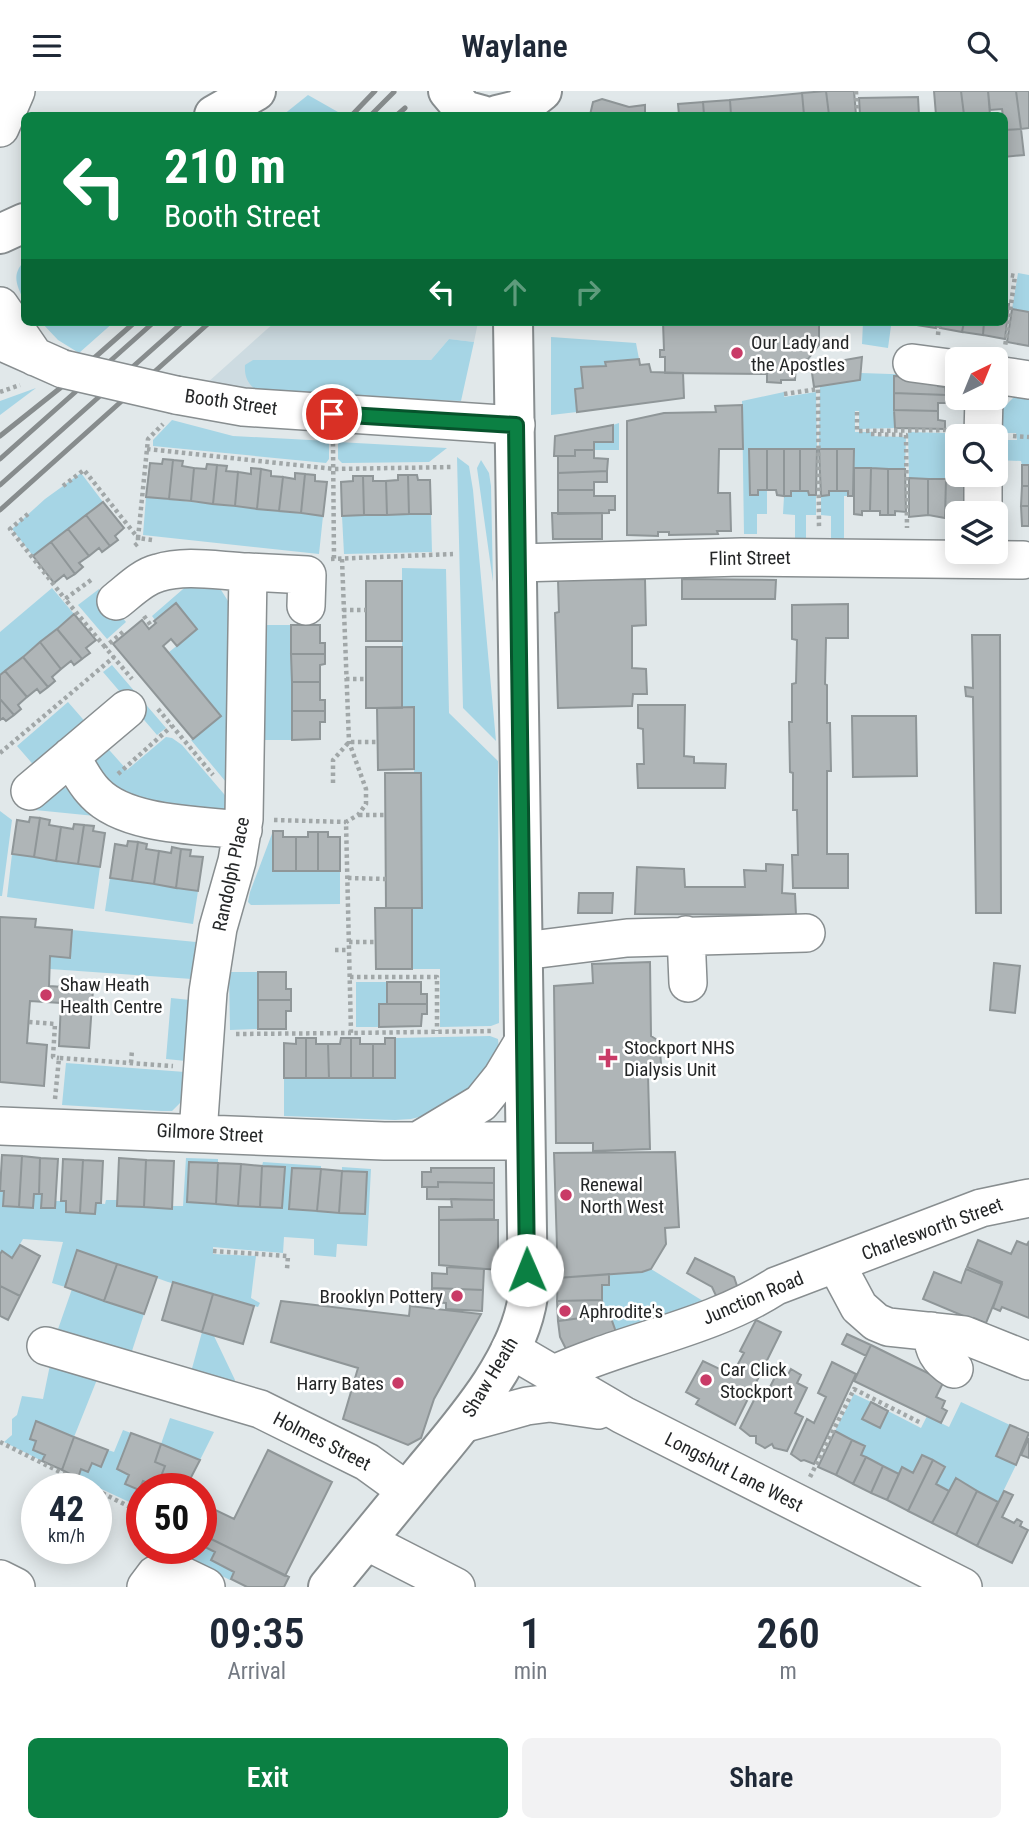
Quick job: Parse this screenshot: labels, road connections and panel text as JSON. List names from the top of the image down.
{
  "streets": {
    "main road": ["Shaw Heath"],
    "street": [
      "Booth Street",
      "Flint Street",
      "Randolph Place",
      "Gilmore Street",
      "Charlesworth Street",
      "Junction Road",
      "Holmes Street",
      "Longshut Lane West"
    ]
  },
  "crossings": [
    ["Booth Street", "Shaw Heath"],
    ["Flint Street", "Shaw Heath"],
    ["Randolph Place", "Gilmore Street"],
    ["Gilmore Street", "Shaw Heath"],
    ["Charlesworth Street", "Junction Road"],
    ["Junction Road", "Longshut Lane West"],
    ["Shaw Heath", "Holmes Street"],
    ["Shaw Heath", "Longshut Lane West"]
  ],
  "places": {
    "other": [
      "Our Lady and the Apostles",
      "Shaw Heath Health Centre",
      "Renewal North West",
      "Brooklyn Pottery",
      "Aphrodite's",
      "Car Click Stockport",
      "Harry Bates"
    ],
    "health": ["Stockport NHS Dialysis Unit"]
  },
  "north": "top right",
  "page": {
    "header": "Waylane",
    "turn": ["210 m", "Booth Street"],
    "speed": "42 km/h",
    "limit": "50",
    "eta": [
      "09:35",
      "Arrival",
      "1",
      "min",
      "260",
      "m"
    ],
    "buttons": ["Exit", "Share"]
  }
}
